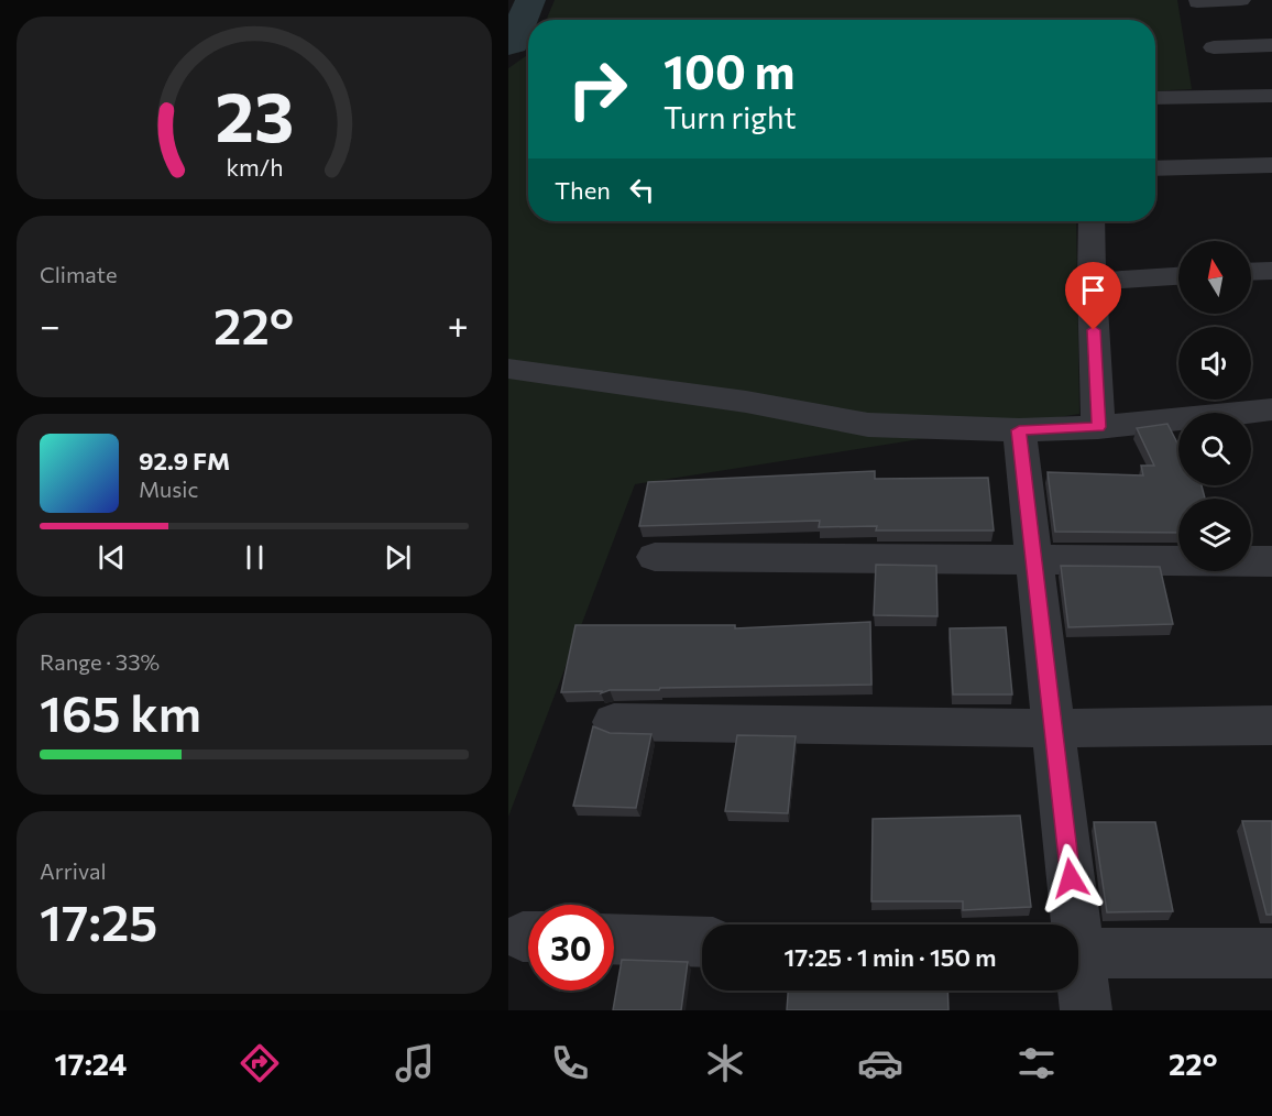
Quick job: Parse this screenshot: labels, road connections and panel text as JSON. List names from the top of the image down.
{
  "north": "top",
  "page": {
    "turn": ["100 m", "Turn right"],
    "then": "Then",
    "tile": [
      "Climate",
      ["Range · 33%", "165 km"],
      ["Arrival", "17:25"]
    ],
    "heat": ["−", "22°", "+"],
    "song": ["92.9 FM", "Music"],
    "limit": "30",
    "trip": "17:25 · 1 min · 150 m",
    "tabs": ["17:24", "22°"],
    "gauge": ["23", "km/h"]
  }
}
